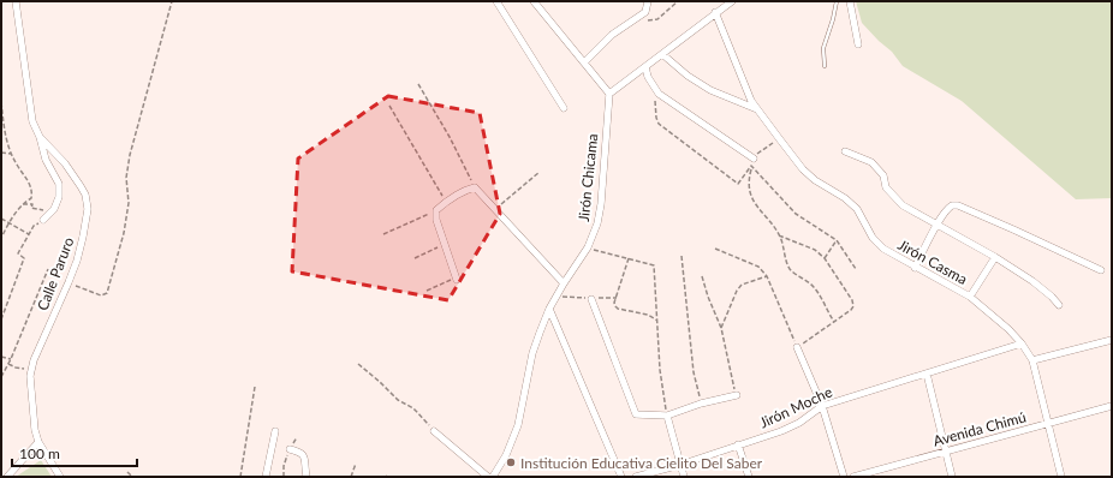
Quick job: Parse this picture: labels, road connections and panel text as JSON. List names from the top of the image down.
{
  "streets": {
    "street": [
      "Jirón Chicama",
      "Jirón Casma",
      "Calle Paruro",
      "Jirón Moche",
      "Avenida Chimú"
    ]
  },
  "crossings": [
    ["Jirón Casma", "Jirón Moche"],
    ["Jirón Casma", "Avenida Chimú"]
  ],
  "places": ["Institución Educativa Cielito Del Saber"],
  "scale_bar": "100 m"
}
